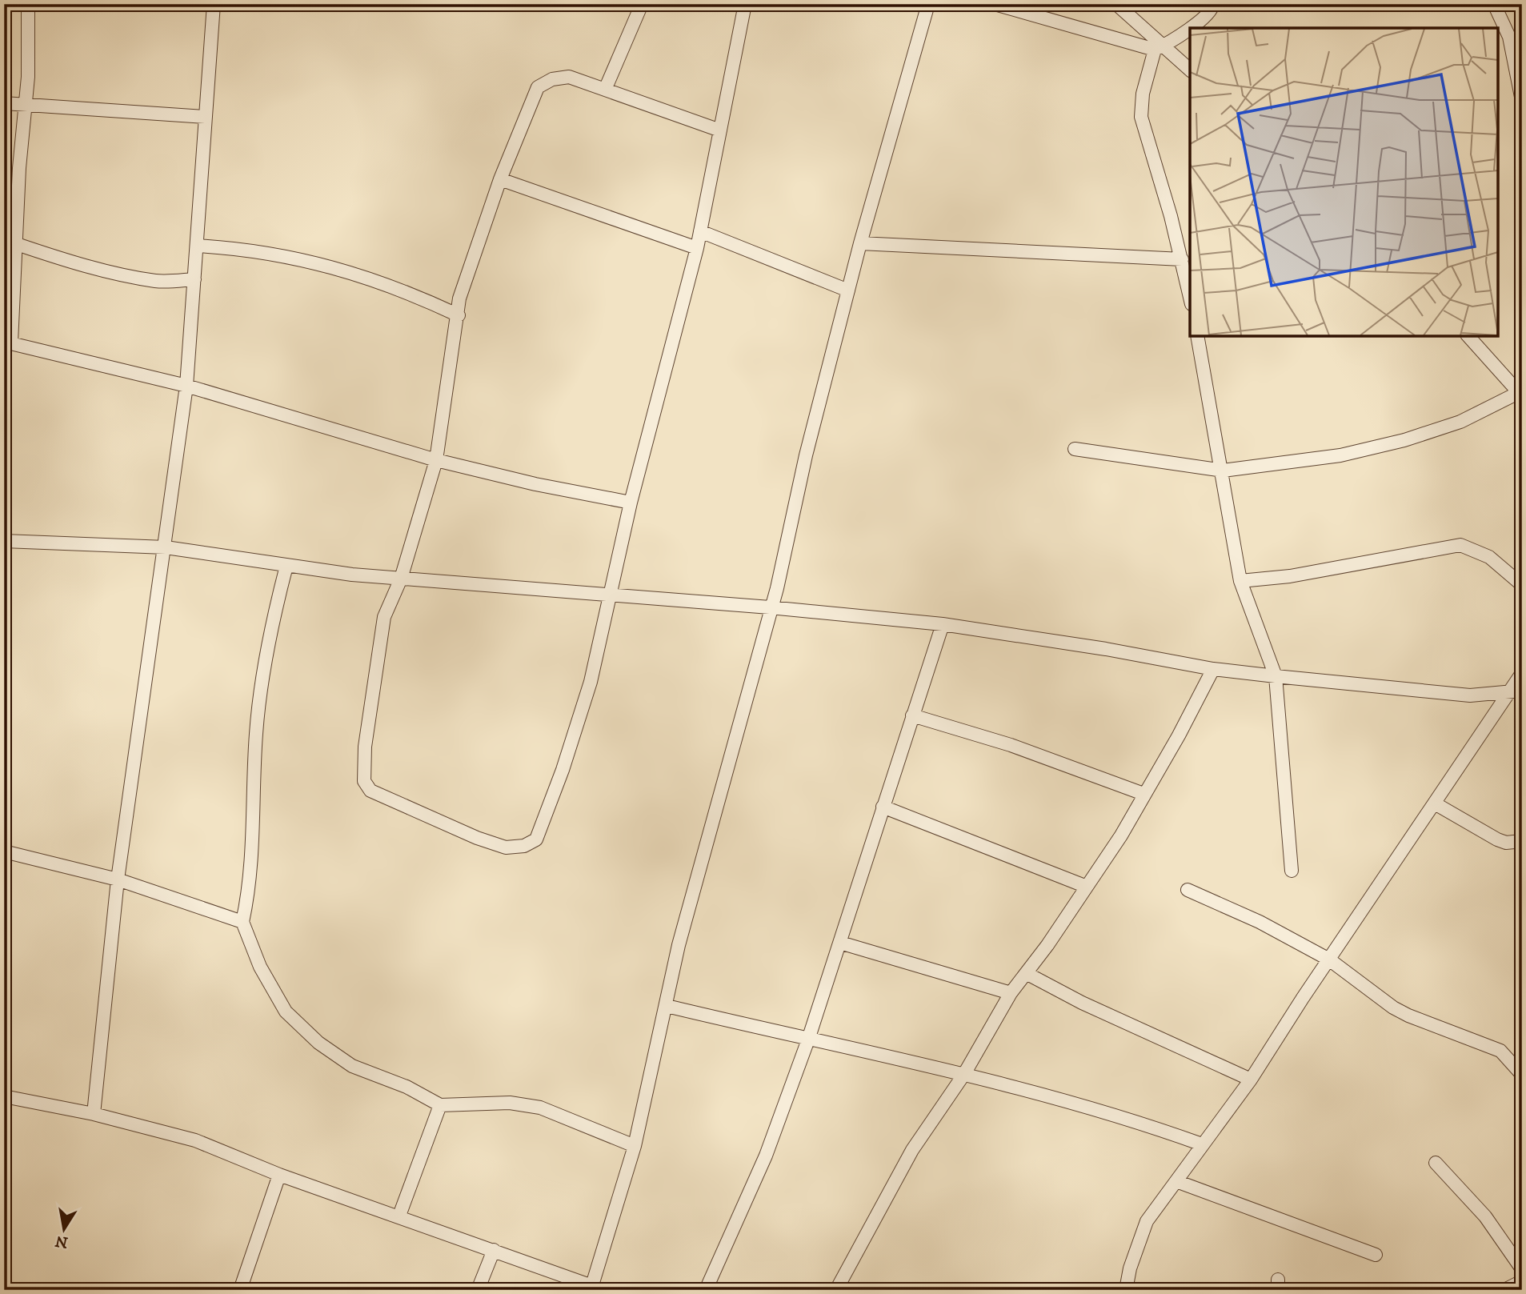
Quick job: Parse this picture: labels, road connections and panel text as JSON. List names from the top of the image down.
{
  "north": "bottom"
}
